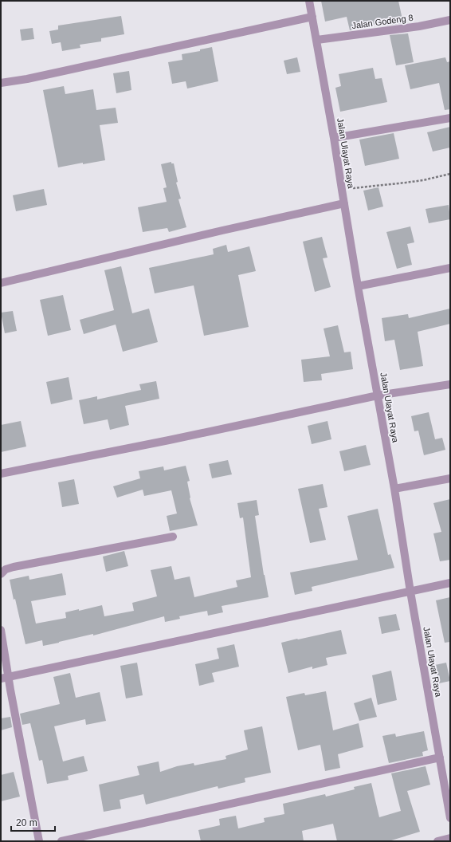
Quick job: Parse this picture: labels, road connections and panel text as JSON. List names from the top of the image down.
{
  "streets": {
    "street": ["Jalan Godeng 8", "Jalan Ulayat Raya"]
  },
  "crossings": [
    ["Jalan Godeng 8", "Jalan Ulayat Raya"]
  ],
  "scale_bar": "20 m"
}
